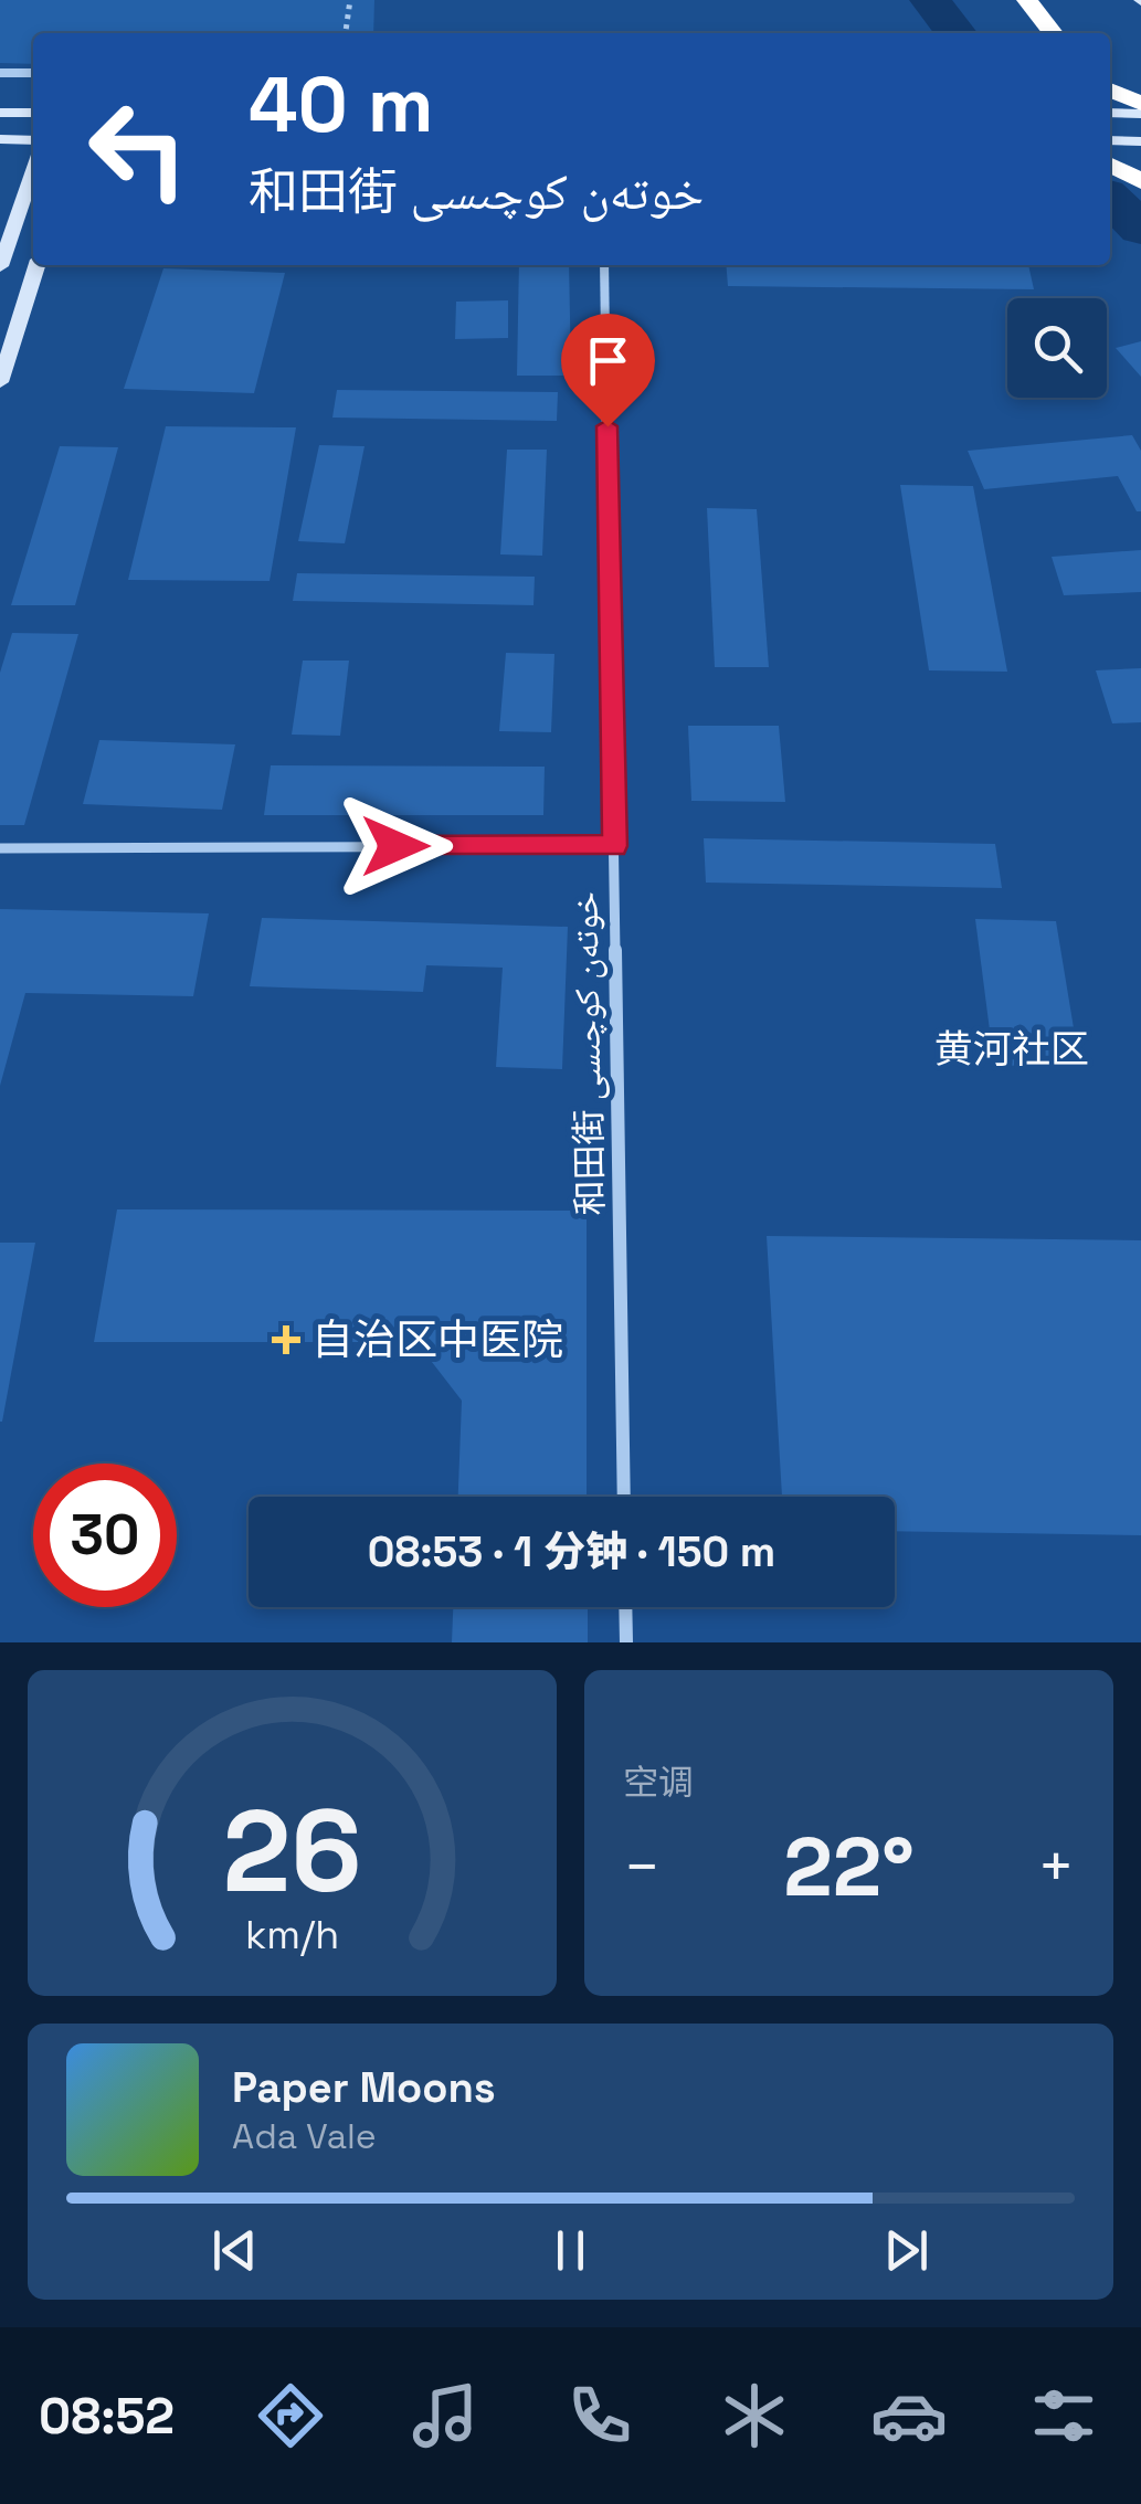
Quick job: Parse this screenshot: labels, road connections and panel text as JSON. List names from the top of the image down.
{
  "streets": {
    "street": ["和田街 خوتەن كوچىسى"]
  },
  "districts": ["黄河社区"],
  "places": {
    "health": ["自治区中医院"]
  },
  "page": {
    "turn": ["40 m", "和田街 خوتەن كوچىسى"],
    "limit": "30",
    "trip": "08:53 · 1 分钟 · 150 m",
    "tile": "空调",
    "heat": ["−", "22°", "+"],
    "song": ["Paper Moons", "Ada Vale"],
    "tabs": "08:52",
    "gauge": ["26", "km/h"]
  }
}
